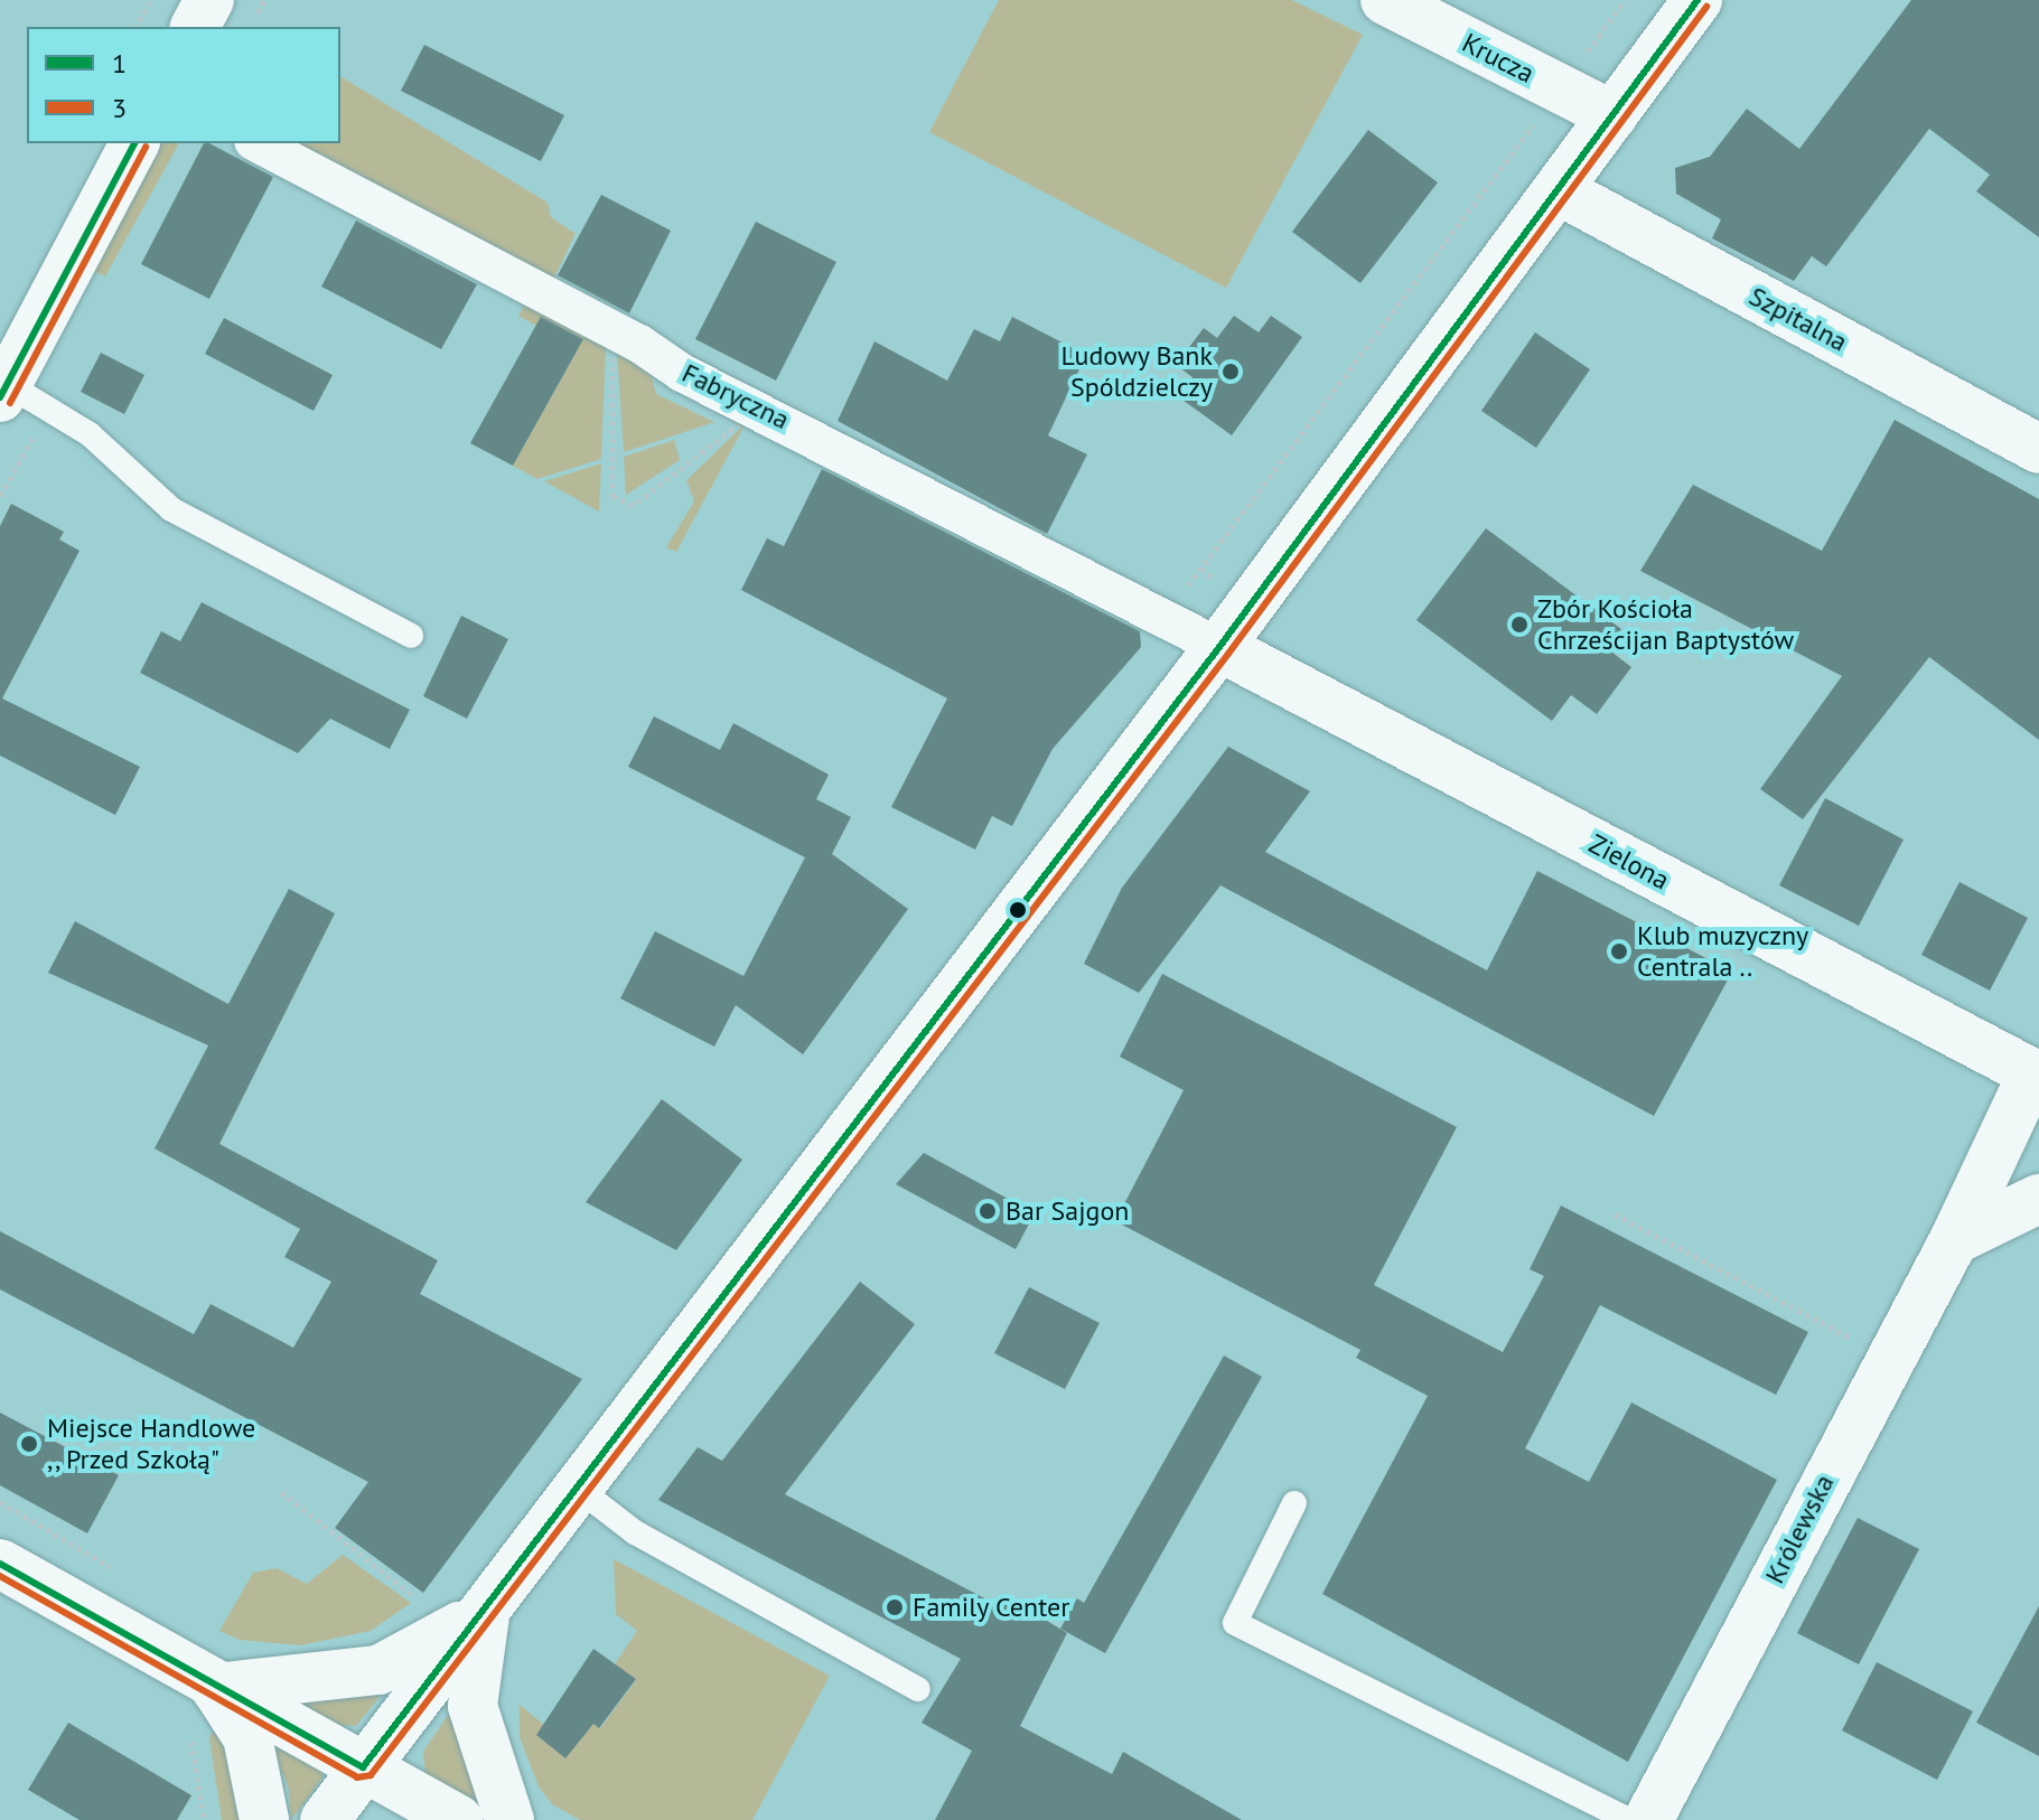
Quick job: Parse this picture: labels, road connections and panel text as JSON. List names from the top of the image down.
{
  "streets": {
    "street": [
      "Krucza",
      "Szpitalna",
      "Fabryczna",
      "Zielona",
      "Królewska"
    ]
  },
  "crossings": [
    ["Fabryczna", "Zielona"],
    ["Zielona", "Królewska"]
  ],
  "places": [
    "Ludowy Bank Spóldzielczy",
    "Zbór Kościoła Chrześcijan Baptystów",
    "Klub muzyczny Centrala ..",
    "Bar Sajgon",
    "Miejsce Handlowe ,, Przed Szkołą\"",
    "Family Center"
  ],
  "lines": ["transit line 1", "transit line 3"],
  "legend": ["1", "3"]
}
